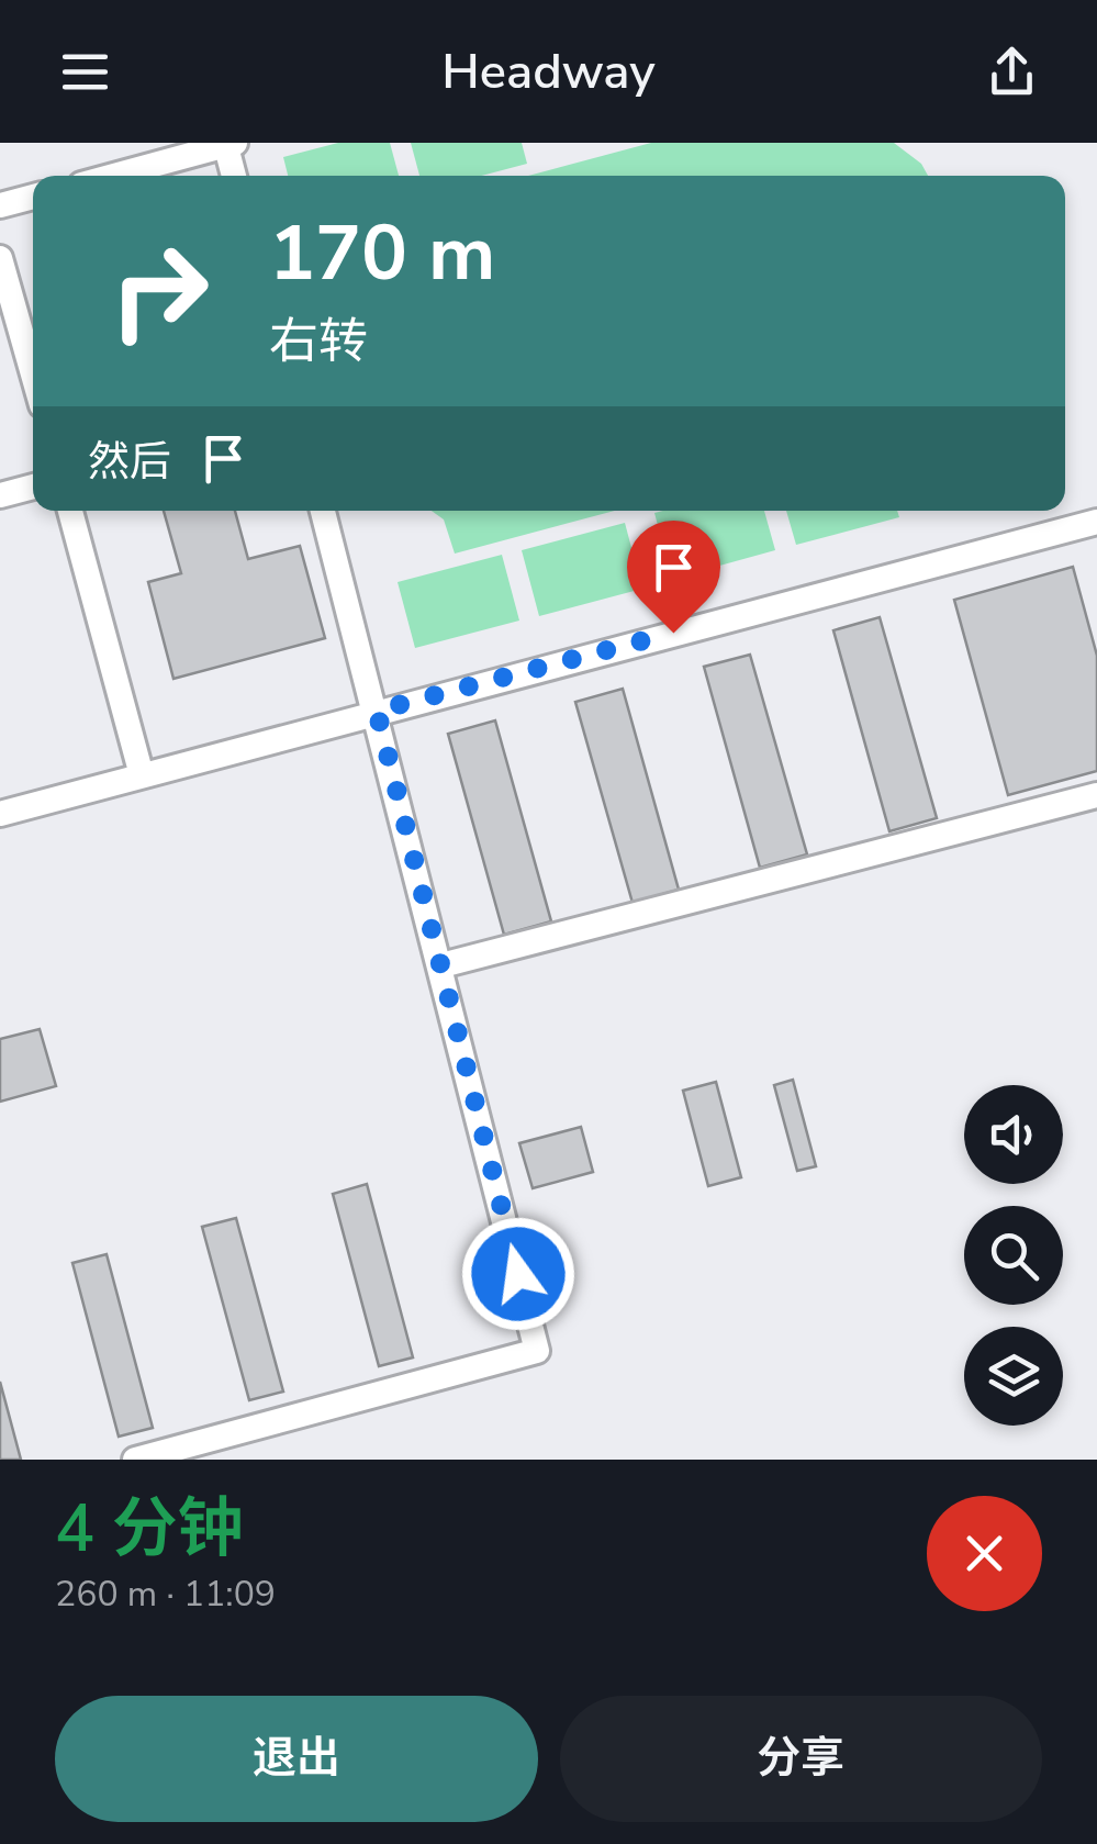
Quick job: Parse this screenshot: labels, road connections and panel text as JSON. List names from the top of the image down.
{
  "page": {
    "header": "Headway",
    "turn": ["170 m", "右转"],
    "then": "然后",
    "heading": ["4 分钟", "260 m · 11:09"],
    "buttons": ["退出", "分享"]
  }
}
